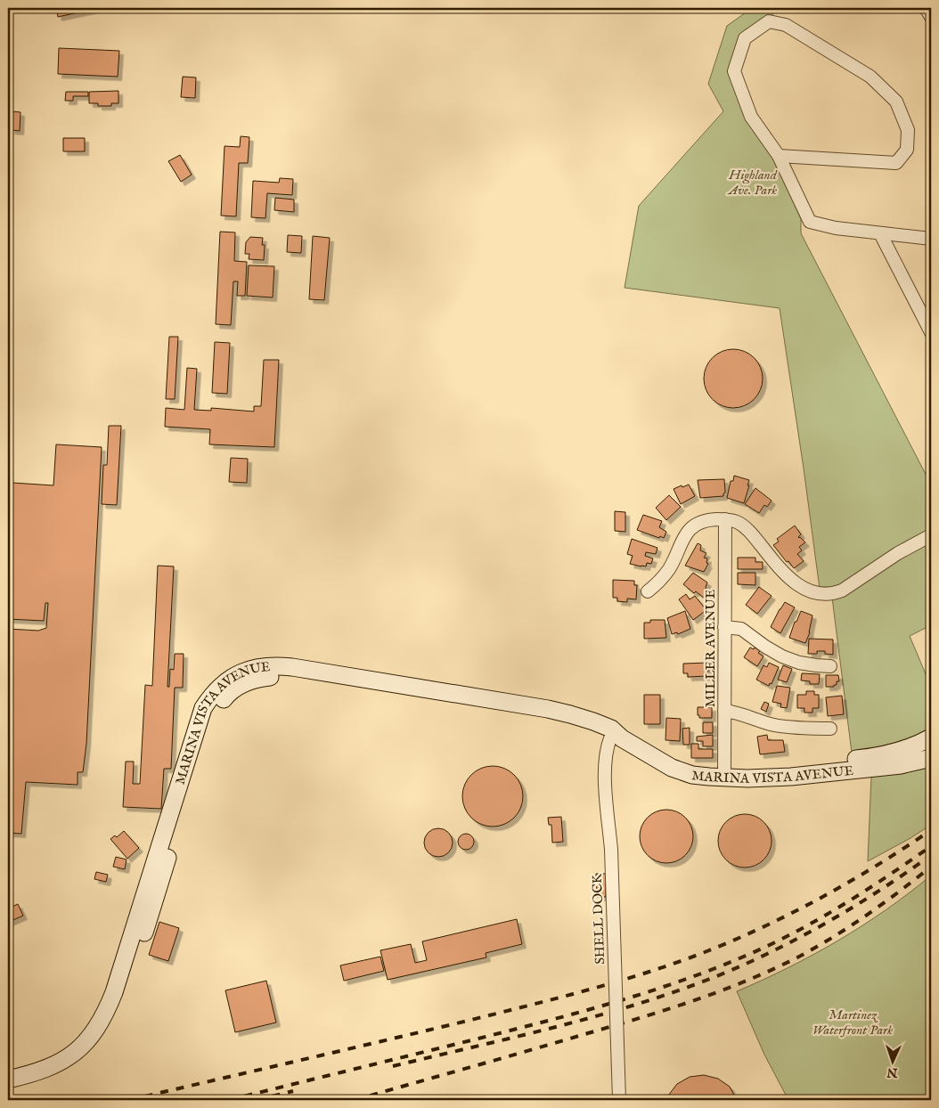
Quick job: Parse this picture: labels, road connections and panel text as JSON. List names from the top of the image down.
{
  "streets": {
    "main road": ["MARINA VISTA AVENUE"],
    "street": ["MILLER AVENUE", "SHELL DOCK"]
  },
  "crossings": [
    ["MILLER AVENUE", "MARINA VISTA AVENUE"],
    ["MARINA VISTA AVENUE", "SHELL DOCK"]
  ],
  "parks": ["Highland Ave. Park", "Martinez Waterfront Park"],
  "north": "bottom"
}
